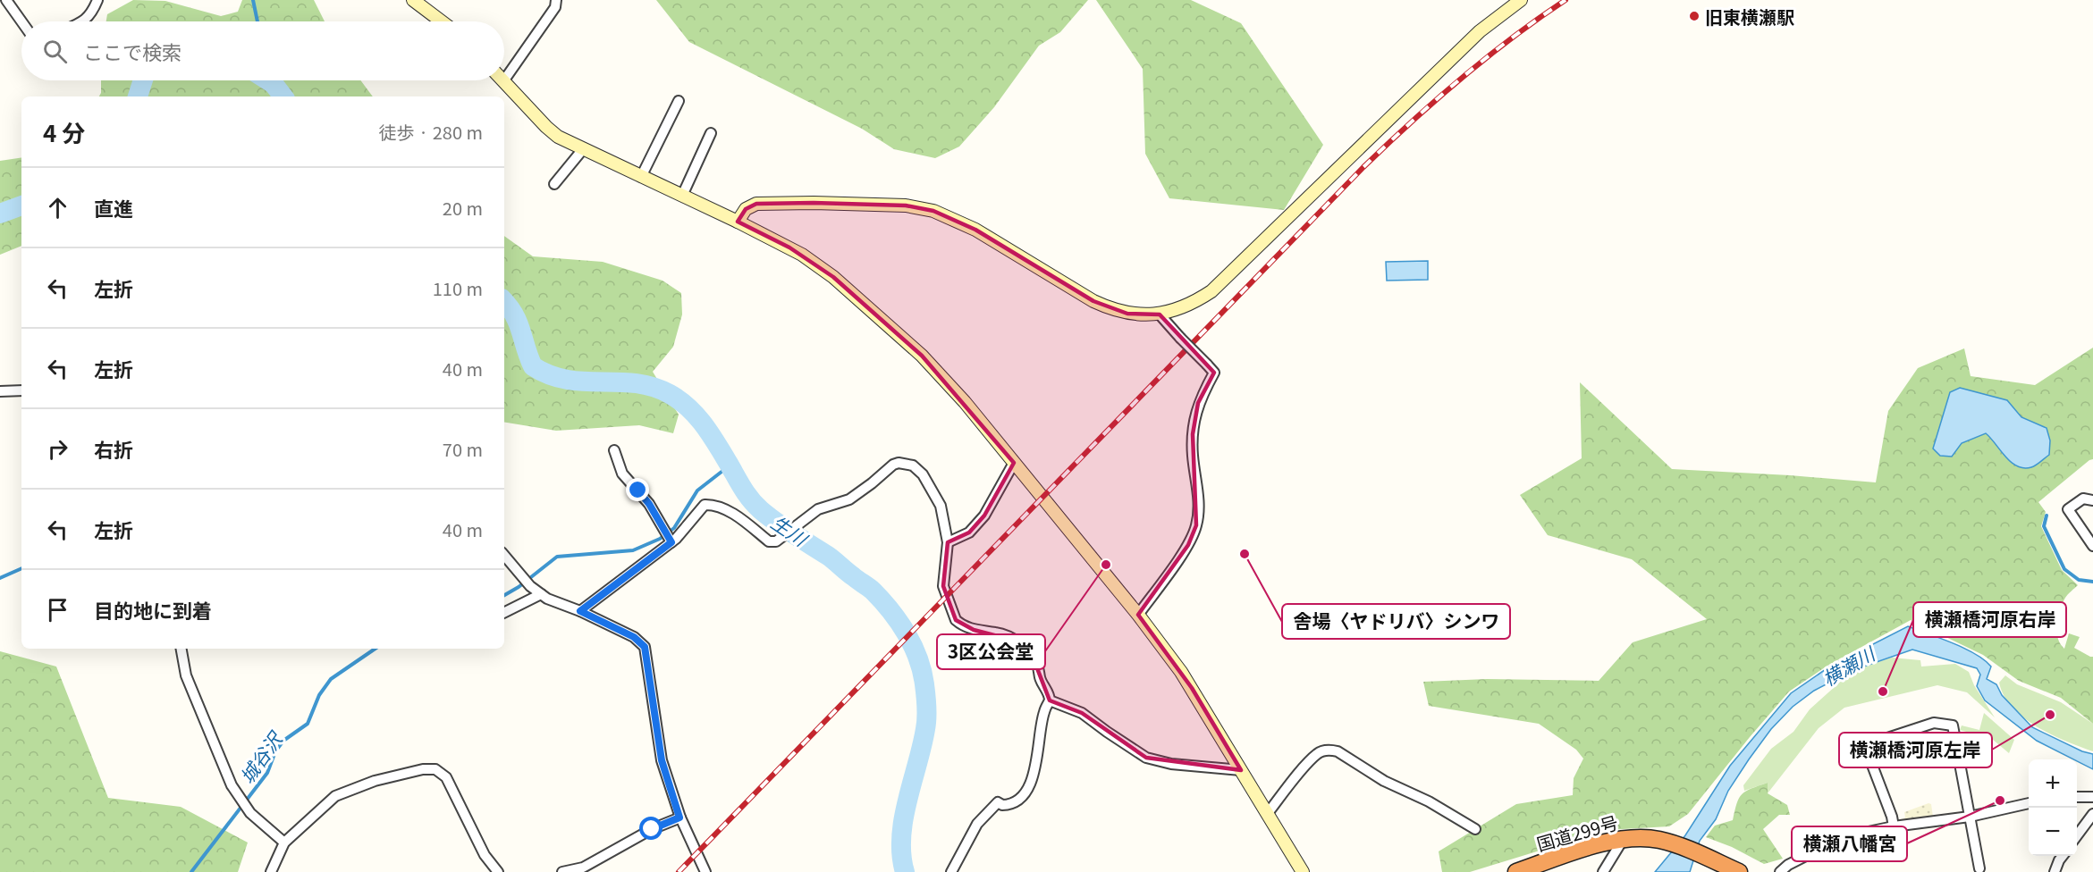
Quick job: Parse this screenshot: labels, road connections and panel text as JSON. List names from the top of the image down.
{
  "streets": {
    "highway": ["国道299号"]
  },
  "water": ["生川", "横瀬川", "城谷沢"],
  "places": [
    "旧東横瀬駅",
    "舎場〈ヤドリバ〉シンワ",
    "3区公会堂",
    "横瀬橋河原右岸",
    "横瀬橋河原左岸",
    "横瀬八幡宮"
  ],
  "page": {
    "search": "ここで検索",
    "heading": ["4 分", "徒歩 · 280 m"],
    "list": [
      ["直進", "20 m"],
      ["左折", "110 m"],
      ["左折", "40 m"],
      ["右折", "70 m"],
      ["左折", "40 m"],
      "目的地に到着"
    ],
    "map_buttons": ["+", "−"]
  }
}
